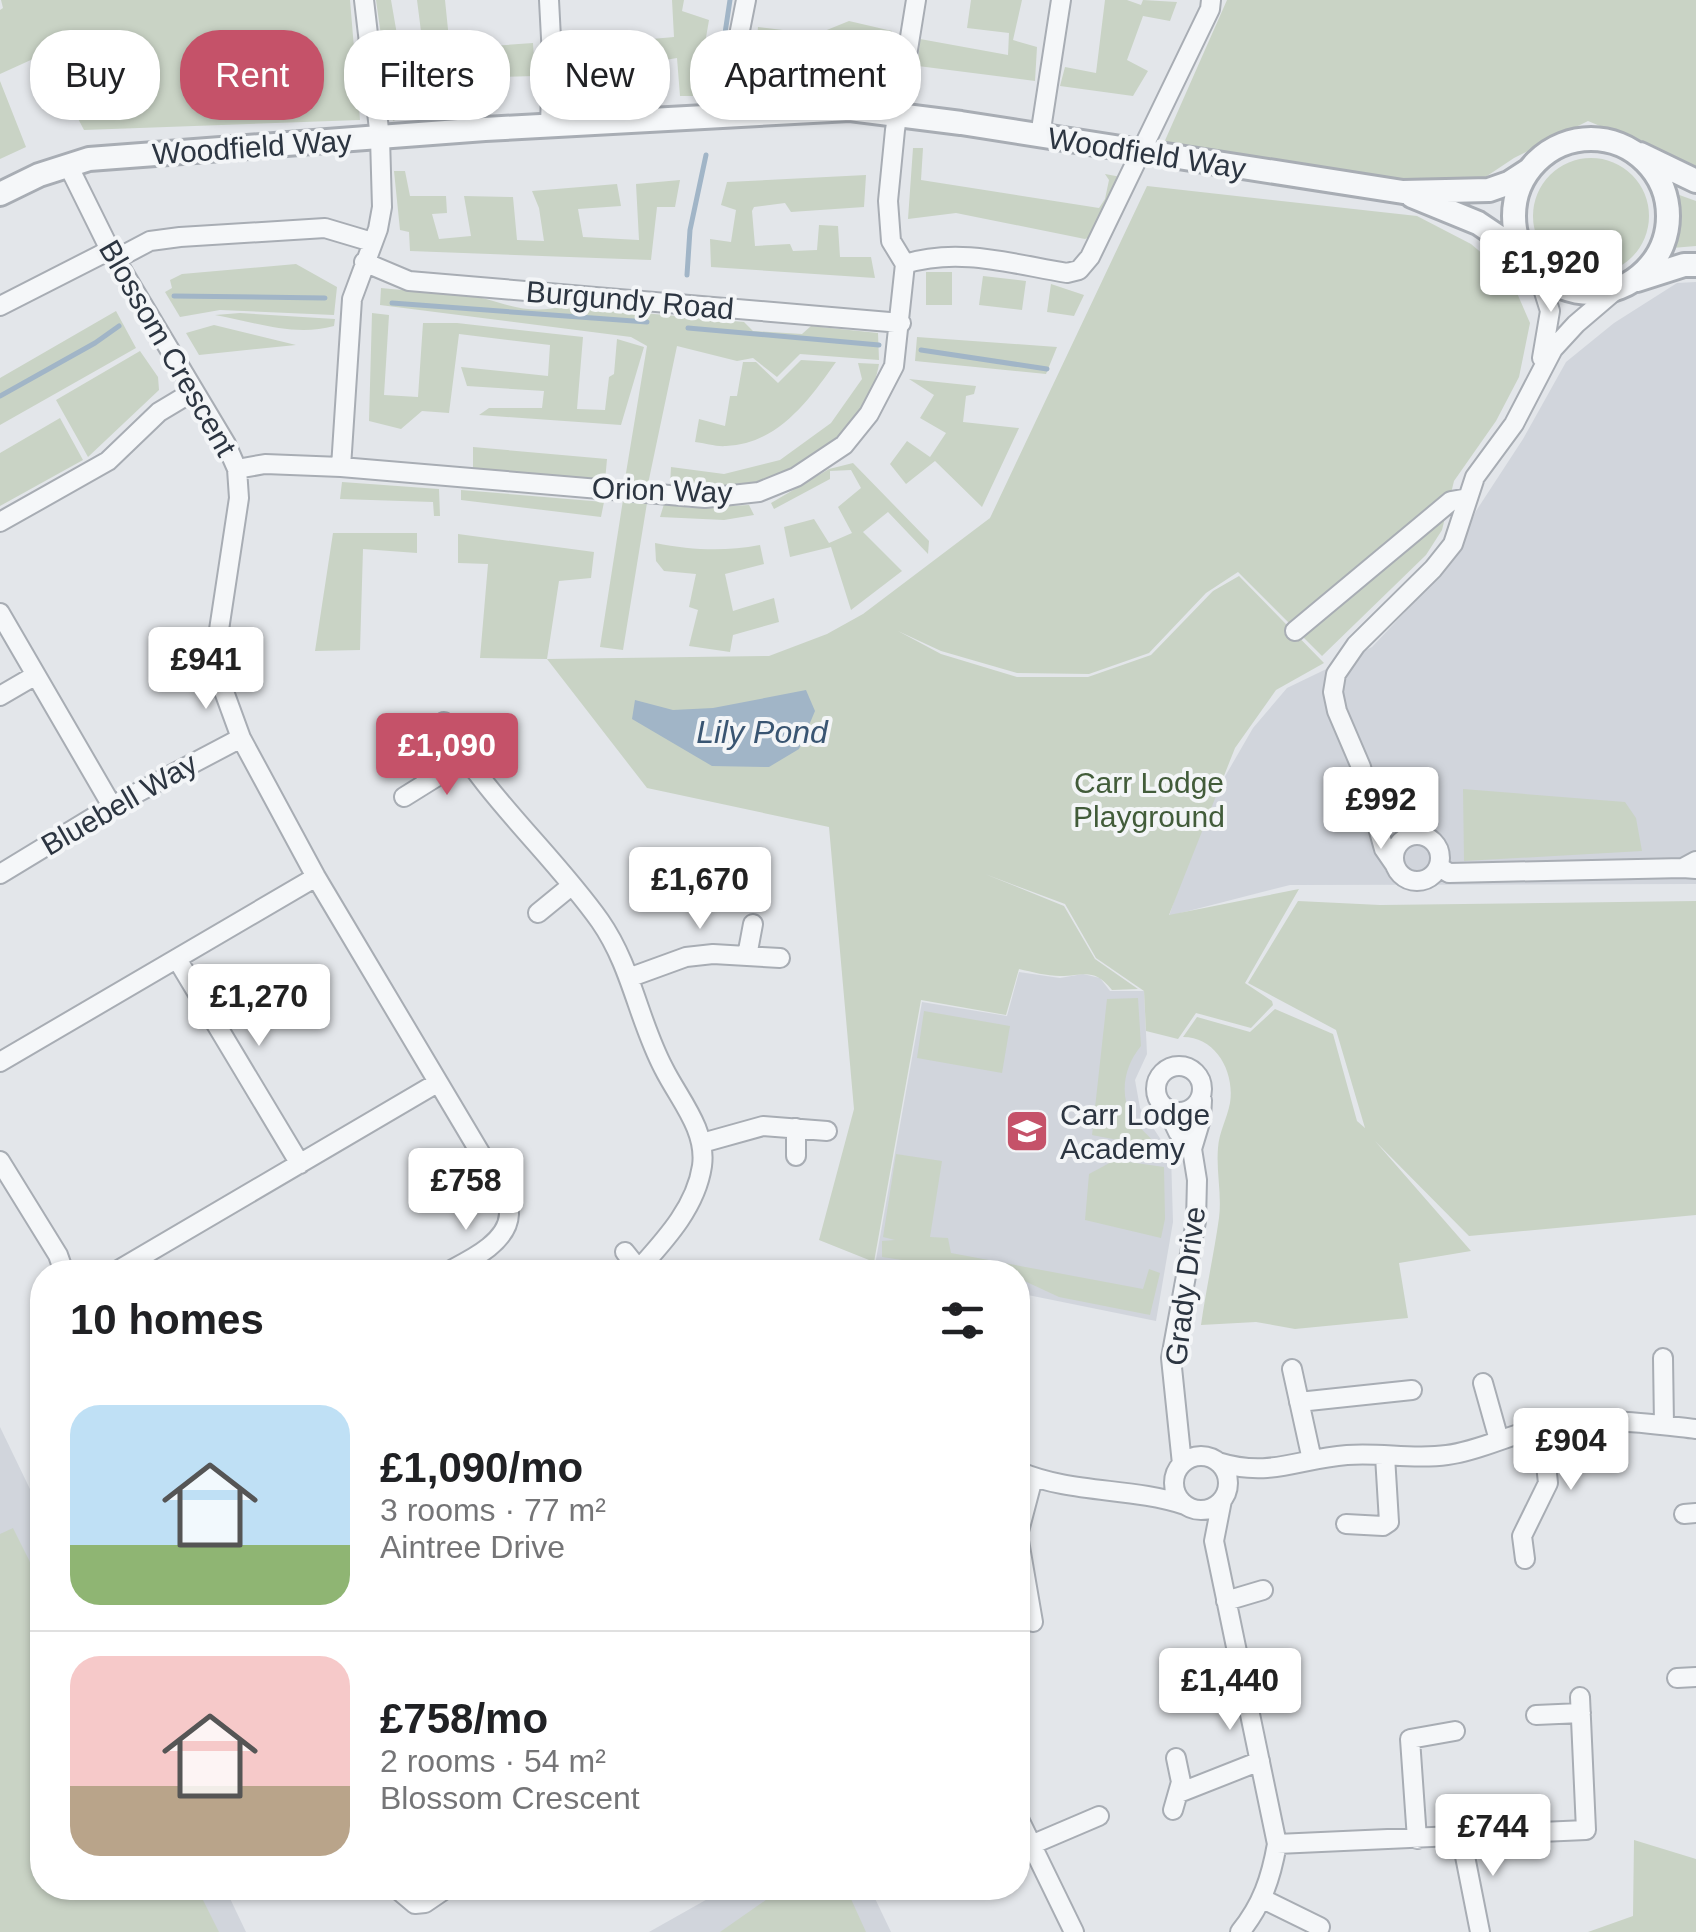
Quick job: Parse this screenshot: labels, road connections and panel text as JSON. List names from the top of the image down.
{
  "streets": {
    "street": [
      "Woodfield Way",
      "Burgundy Road",
      "Blossom Crescent",
      "Orion Way",
      "Bluebell Way",
      "Grady Drive"
    ]
  },
  "crossings": [
    ["Woodfield Way", "Blossom Crescent"],
    ["Burgundy Road", "Orion Way"],
    ["Blossom Crescent", "Orion Way"],
    ["Blossom Crescent", "Bluebell Way"]
  ],
  "water": ["Lily Pond"],
  "parks": ["Carr Lodge Playground"],
  "places": {
    "school or university": ["Carr Lodge Academy"]
  },
  "page": {
    "chip": [
      "Buy",
      "Rent",
      "Filters",
      "New",
      "Apartment"
    ],
    "price": [
      "£1,920",
      "£941",
      "£1,090",
      "£992",
      "£1,670",
      "£1,270",
      "£758",
      "£904",
      "£1,440",
      "£744"
    ],
    "heading": "10 homes",
    "list": [
      {
        "name": "£1,090/mo",
        "note": "3 rooms · 77 m² · Aintree Drive"
      },
      {
        "name": "£758/mo",
        "note": "2 rooms · 54 m² · Blossom Crescent"
      }
    ]
  }
}
